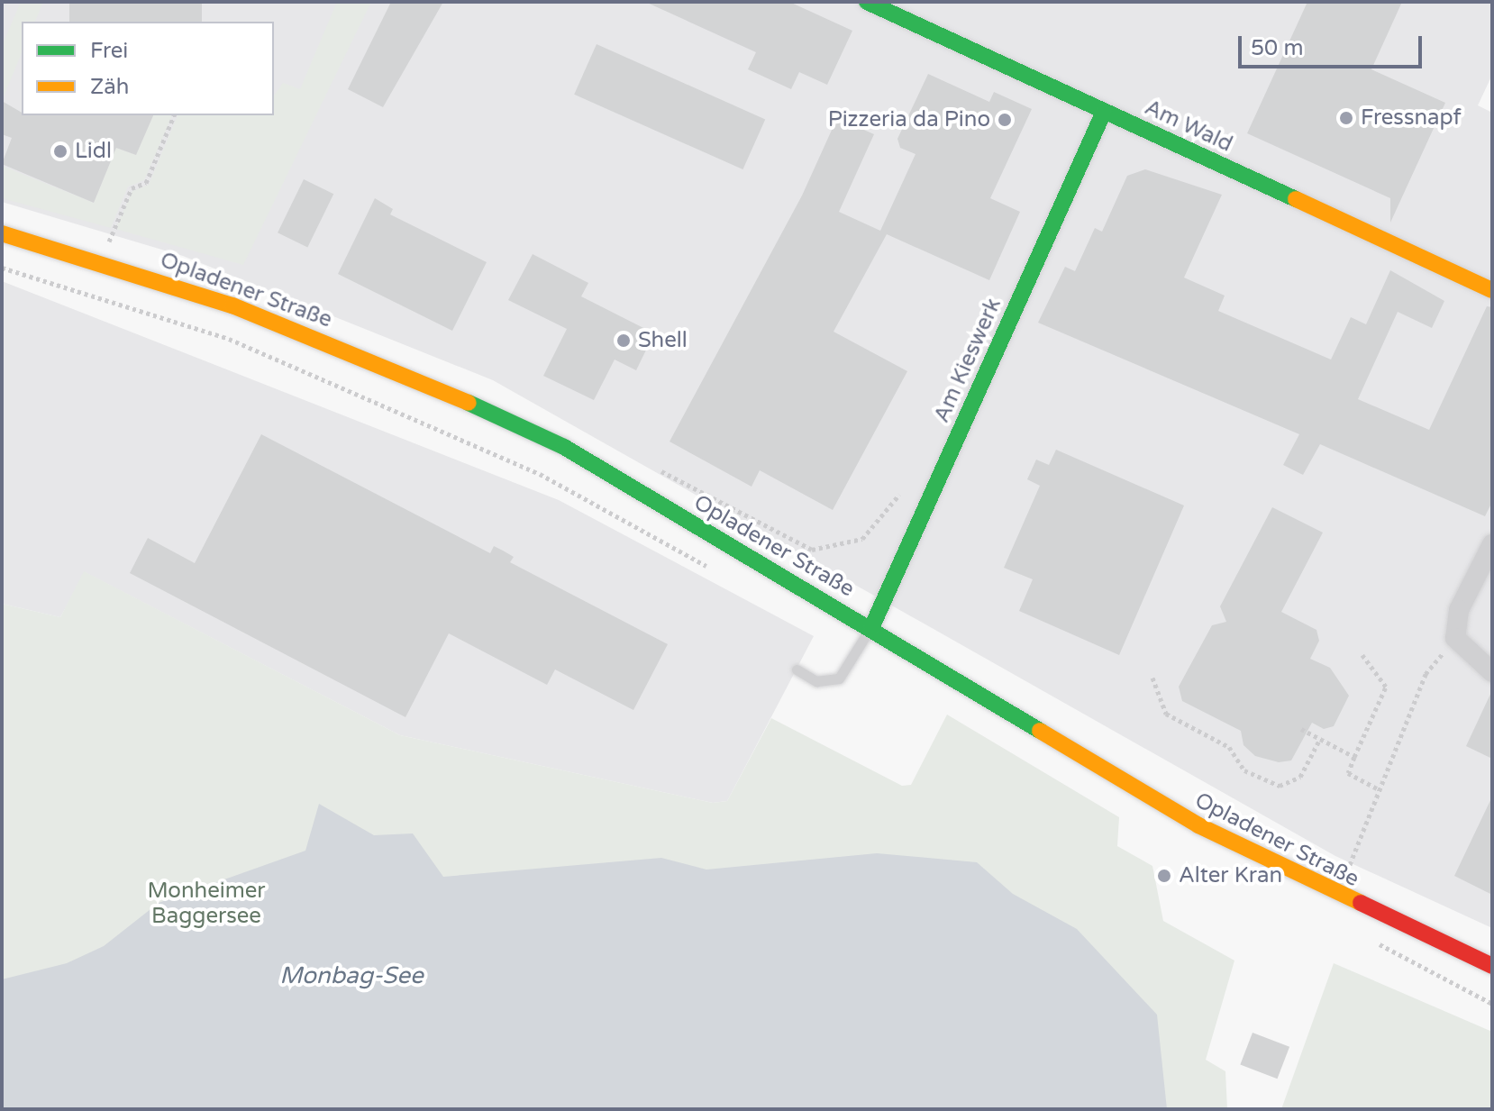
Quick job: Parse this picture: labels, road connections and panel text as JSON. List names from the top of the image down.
{
  "streets": {
    "street": ["Am Wald", "Opladener Straße", "Am Kieswerk"]
  },
  "crossings": [
    ["Am Wald", "Am Kieswerk"],
    ["Opladener Straße", "Am Kieswerk"]
  ],
  "water": ["Monbag-See"],
  "parks": ["Monheimer Baggersee"],
  "places": [
    "Fressnapf",
    "Pizzeria da Pino",
    "Lidl",
    "Shell",
    "Alter Kran"
  ],
  "legend": ["Frei", "Zäh"],
  "scale_bar": "50 m"
}
